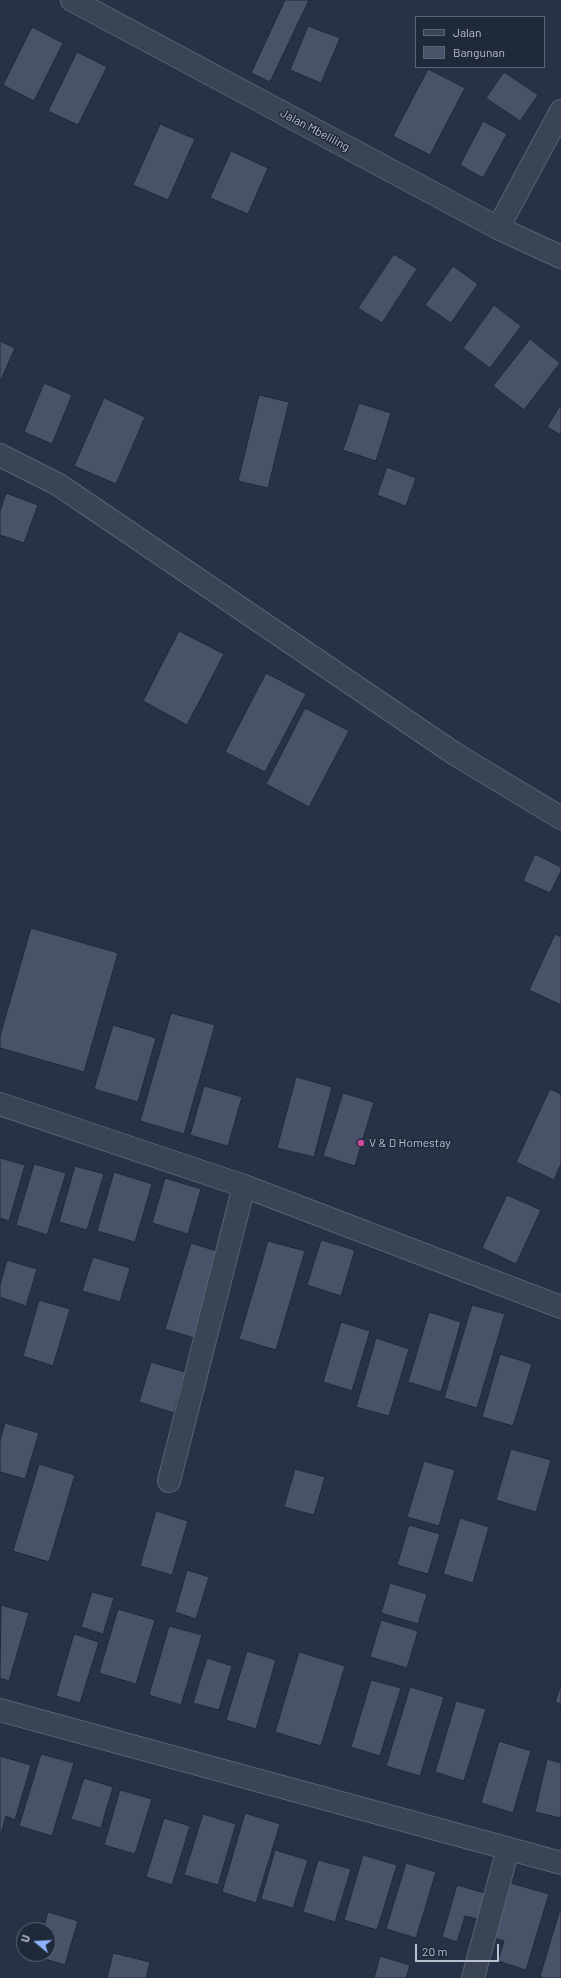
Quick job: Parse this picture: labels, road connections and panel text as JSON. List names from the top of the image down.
{
  "streets": {
    "street": ["Jalan Mbeliling"]
  },
  "places": ["V & D Homestay"],
  "legend": ["Jalan", "Bangunan"],
  "scale_bar": "20 m",
  "north": "left"
}
